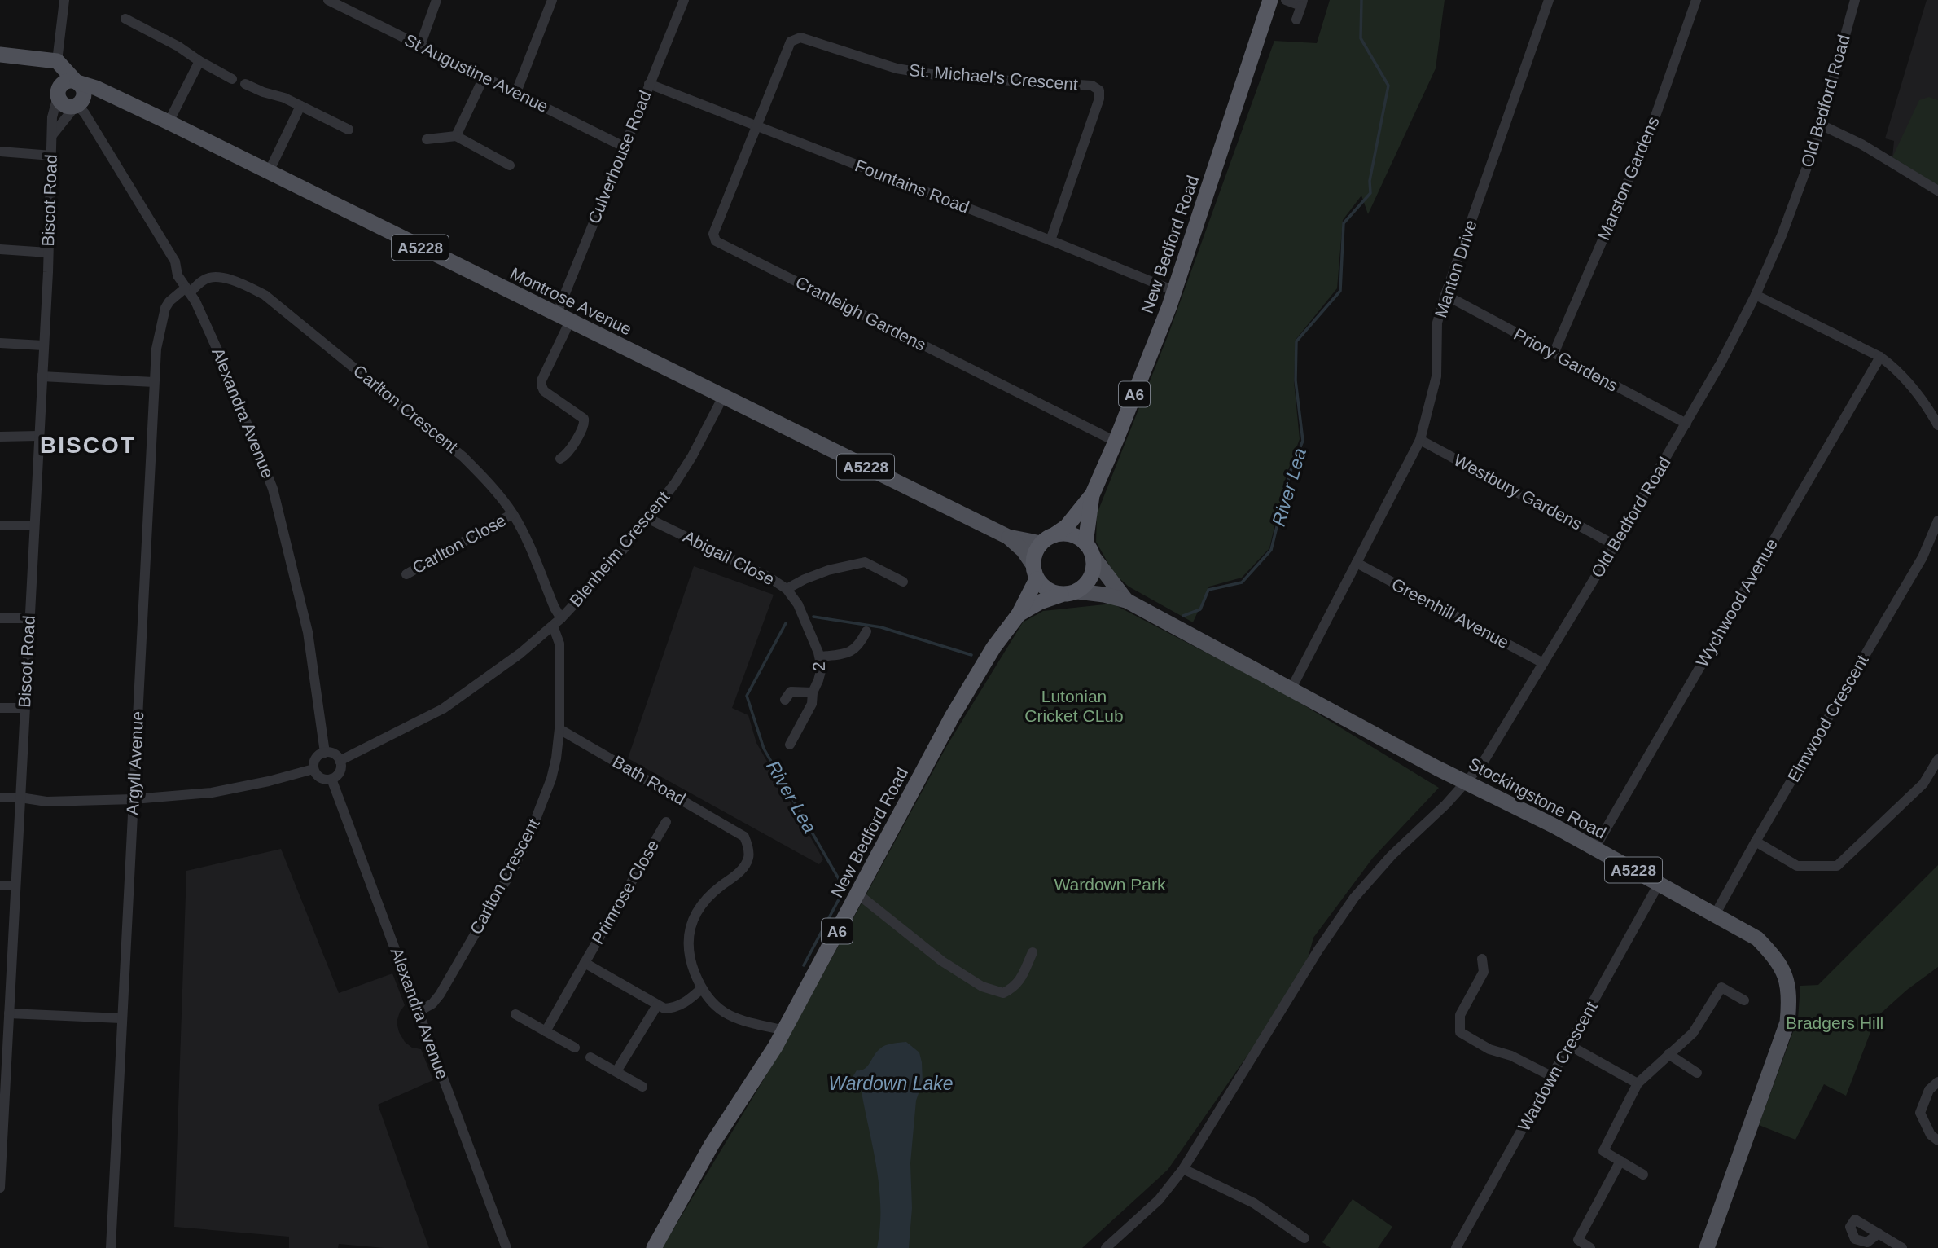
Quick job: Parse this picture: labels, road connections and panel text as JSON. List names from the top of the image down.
{
  "streets": {
    "highway": ["New Bedford Road", "A6"],
    "main road": ["A5228", "Montrose Avenue", "Stockingstone Road"],
    "street": [
      "St Augustine Avenue",
      "St. Michael's Crescent",
      "Old Bedford Road",
      "Culverhouse Road",
      "Marston Gardens",
      "Fountains Road",
      "Biscot Road",
      "Manton Drive",
      "Cranleigh Gardens",
      "Priory Gardens",
      "Carlton Crescent",
      "Alexandra Avenue",
      "Westbury Gardens",
      "Carlton Close",
      "Blenheim Crescent",
      "Abigail Close",
      "Wychwood Avenue",
      "Greenhill Avenue",
      "2",
      "Elmwood Crescent",
      "Argyll Avenue",
      "Bath Road",
      "Primrose Close",
      "Wardown Crescent"
    ]
  },
  "crossings": [
    ["St Augustine Avenue", "Culverhouse Road"],
    ["St. Michael's Crescent", "Fountains Road"],
    ["St. Michael's Crescent", "Cranleigh Gardens"],
    ["Old Bedford Road", "Priory Gardens"],
    ["Old Bedford Road", "Westbury Gardens"],
    ["Old Bedford Road", "Greenhill Avenue"],
    ["Old Bedford Road", "Stockingstone Road"],
    ["Culverhouse Road", "Fountains Road"],
    ["Culverhouse Road", "Montrose Avenue"],
    ["Marston Gardens", "Priory Gardens"],
    ["Fountains Road", "New Bedford Road"],
    ["Fountains Road", "Cranleigh Gardens"],
    ["Biscot Road", "Montrose Avenue"],
    ["Biscot Road", "Alexandra Avenue"],
    ["New Bedford Road", "Montrose Avenue"],
    ["New Bedford Road", "Cranleigh Gardens"],
    ["New Bedford Road", "Stockingstone Road"],
    ["Manton Drive", "Priory Gardens"],
    ["Manton Drive", "Westbury Gardens"],
    ["Manton Drive", "Greenhill Avenue"],
    ["Manton Drive", "Stockingstone Road"],
    ["Montrose Avenue", "Alexandra Avenue"],
    ["Montrose Avenue", "Blenheim Crescent"],
    ["Montrose Avenue", "Stockingstone Road"],
    ["Carlton Crescent", "Alexandra Avenue"],
    ["Carlton Crescent", "Carlton Close"],
    ["Carlton Crescent", "Blenheim Crescent"],
    ["Carlton Crescent", "Argyll Avenue"],
    ["Carlton Crescent", "Bath Road"],
    ["Alexandra Avenue", "Blenheim Crescent"],
    ["Alexandra Avenue", "Argyll Avenue"],
    ["Blenheim Crescent", "Abigail Close"],
    ["Abigail Close", "2"],
    ["Wychwood Avenue", "Stockingstone Road"],
    ["Elmwood Crescent", "Stockingstone Road"],
    ["Stockingstone Road", "Wardown Crescent"]
  ],
  "districts": ["BISCOT"],
  "water": ["River Lea", "Wardown Lake"],
  "parks": ["Lutonian Cricket CLub", "Wardown Park", "Bradgers Hill"]
}
